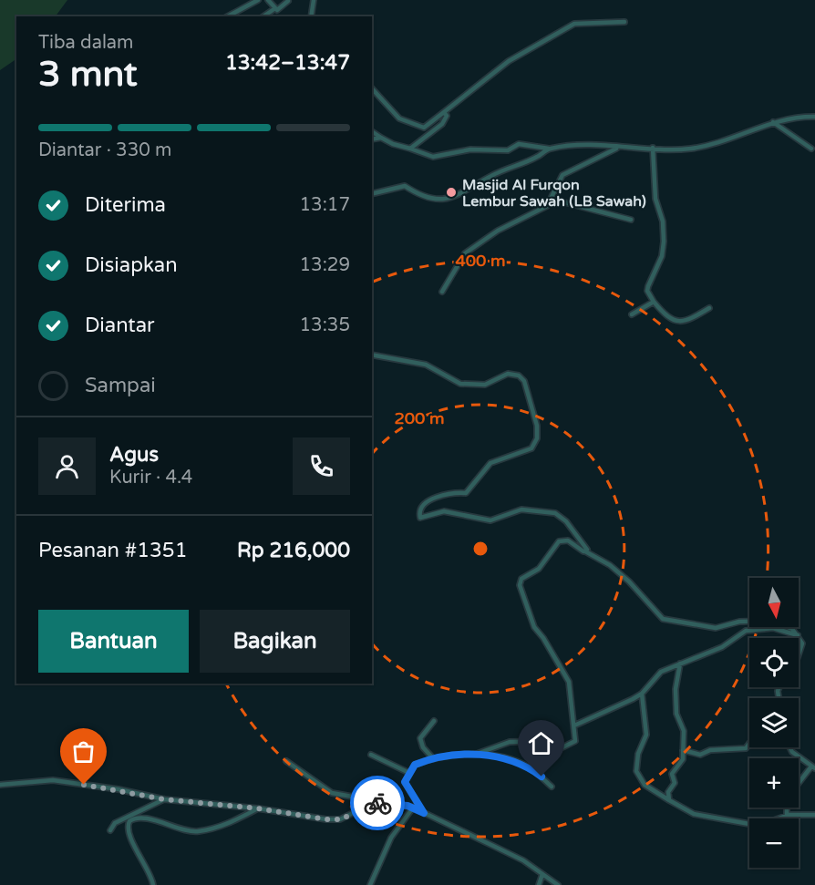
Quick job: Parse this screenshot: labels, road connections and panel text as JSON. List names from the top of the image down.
{
  "places": ["Masjid Al Furqon Lembur Sawah (LB Sawah)"],
  "north": "bottom",
  "page": {
    "heading": ["3 mnt", "Tiba dalam", "13:42–13:47"],
    "panel": [
      "Agus",
      "Kurir · 4.4",
      "Pesanan #1351",
      "Rp 216,000"
    ],
    "bar": "Diantar · 330 m",
    "list": [
      ["Diterima", "13:17"],
      ["Disiapkan", "13:29"],
      ["Diantar", "13:35"],
      "Sampai"
    ],
    "map_buttons": ["+", "−"],
    "buttons": ["Bantuan", "Bagikan"]
  },
  "rings": ["400 m", "200 m"]
}
